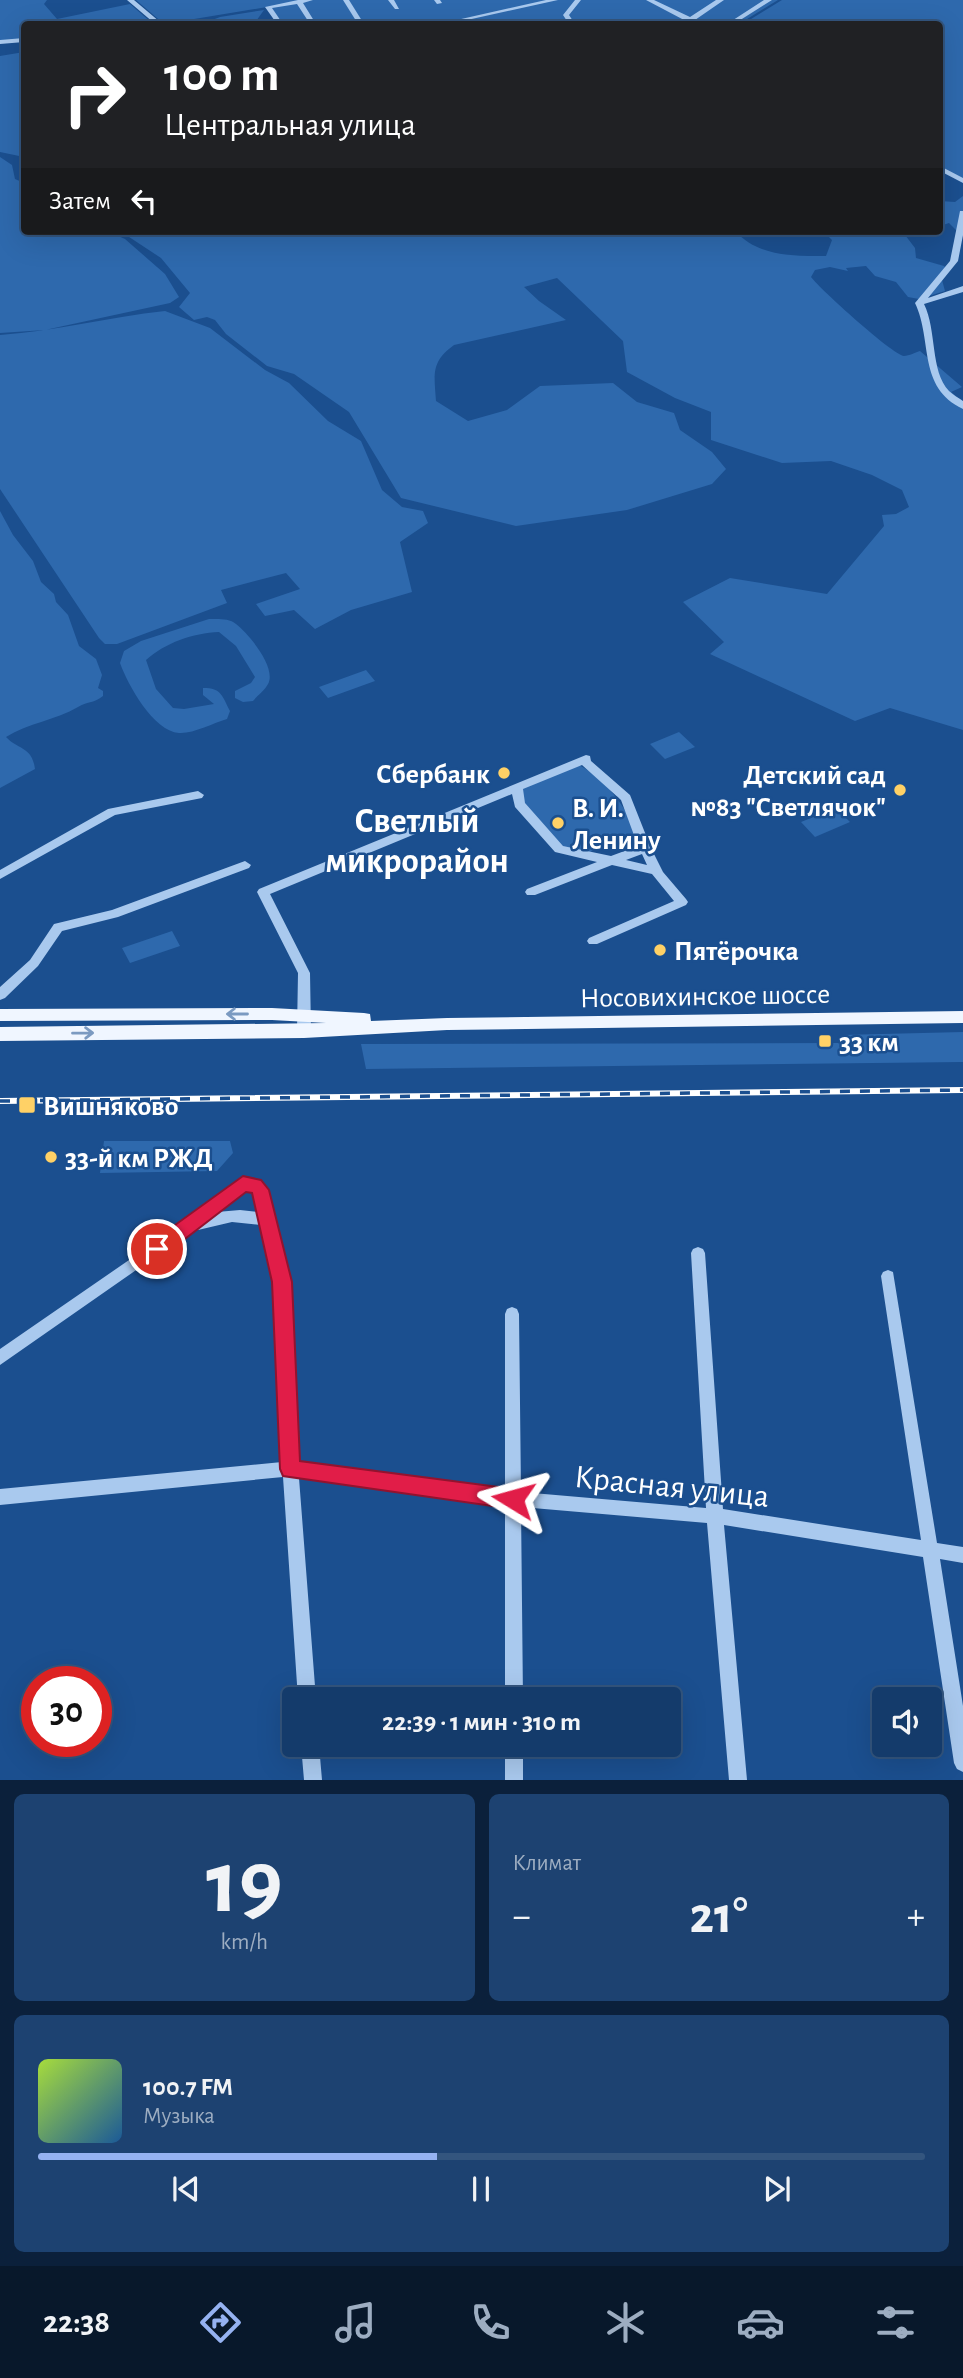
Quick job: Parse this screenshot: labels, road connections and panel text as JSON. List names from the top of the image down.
{
  "streets": {
    "main road": ["Носовихинское шоссе"],
    "street": ["Красная улица"]
  },
  "districts": ["Светлый микрорайон"],
  "places": {
    "other": [
      "Сбербанк",
      "Детский сад №83 \"Светлячок\"",
      "В. И. Ленину",
      "Пятёрочка",
      "33-й км РЖД"
    ],
    "transit": ["33 км", "Вишняково"]
  },
  "page": {
    "turn": ["100 m", "Центральная улица"],
    "then": "Затем",
    "limit": "30",
    "trip": "22:39 · 1 мин · 310 m",
    "tile": [
      ["19", "km/h"],
      "Климат"
    ],
    "heat": ["−", "21°", "+"],
    "song": ["100.7 FM", "Музыка"],
    "tabs": "22:38"
  }
}
